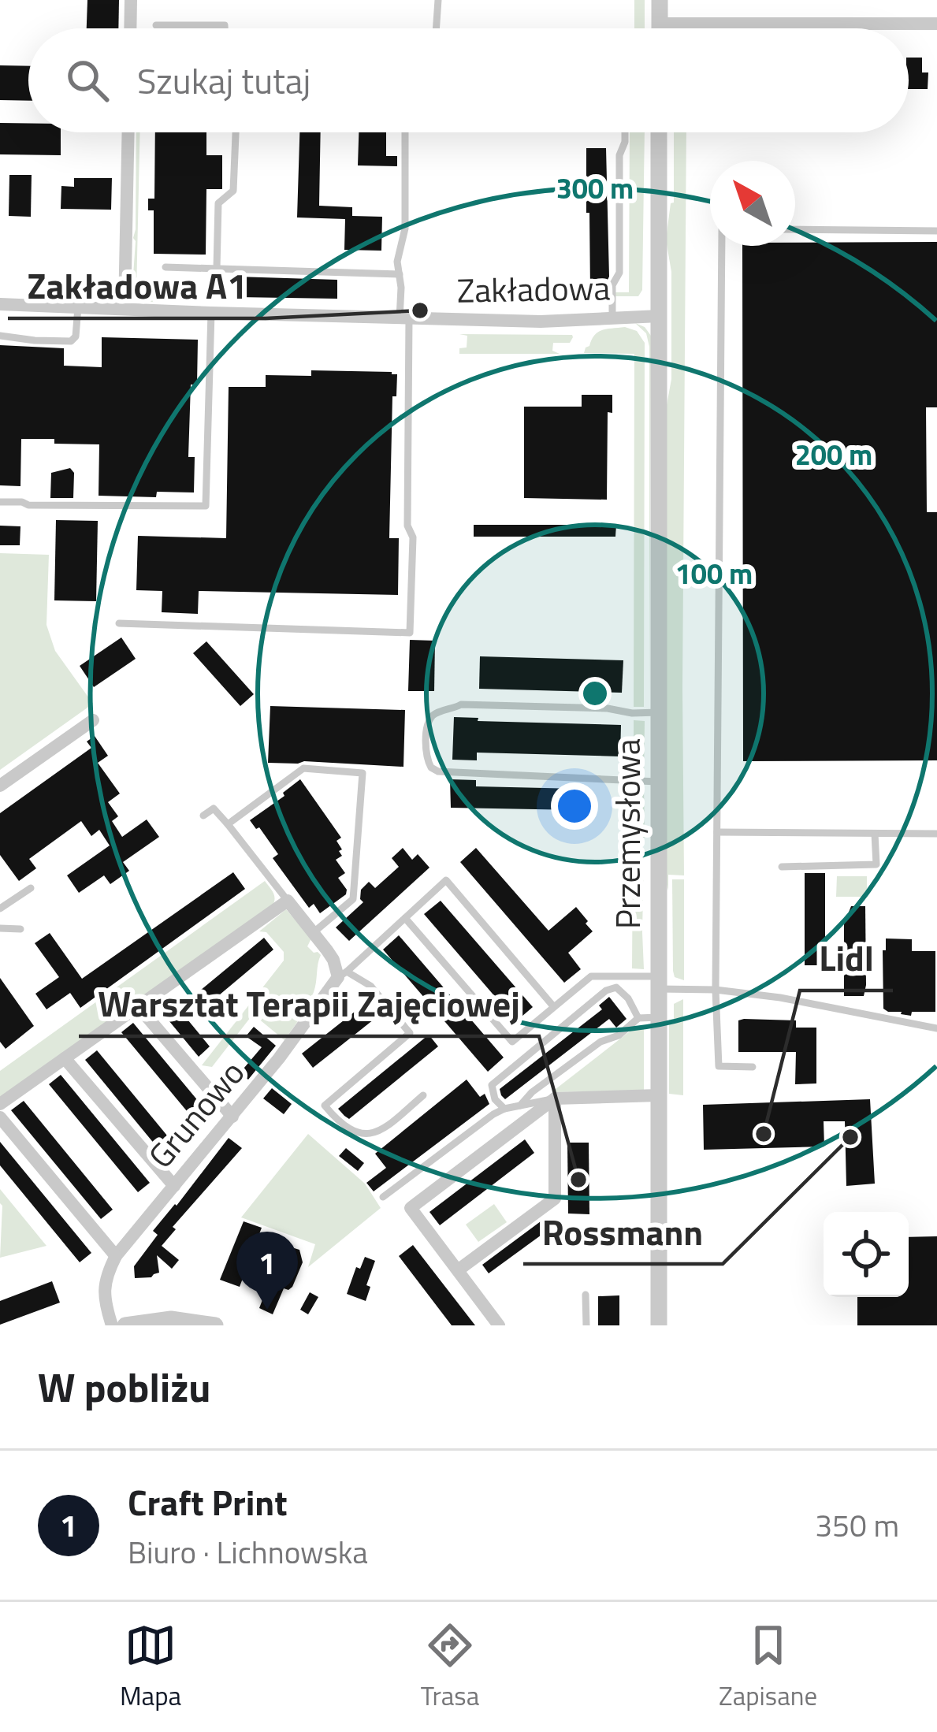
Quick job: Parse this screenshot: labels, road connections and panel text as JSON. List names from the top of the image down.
{
  "streets": {
    "street": ["Zakładowa", "Przemysłowa", "Grunowo"]
  },
  "crossings": [
    ["Zakładowa", "Przemysłowa"]
  ],
  "places": [
    "Zakładowa A1",
    "Lidl",
    "Rossmann",
    "Warsztat Terapii Zajęciowej"
  ],
  "north": "top left",
  "page": {
    "search": "Szukaj tutaj",
    "pins": "1",
    "heading": "W pobliżu",
    "list": [
      {
        "mark": "1",
        "name": "Craft Print",
        "note": "Biuro · Lichnowska",
        "value": "350 m"
      }
    ],
    "nav": ["Mapa", "Trasa", "Zapisane"]
  },
  "rings": ["300 m", "200 m", "100 m"]
}
